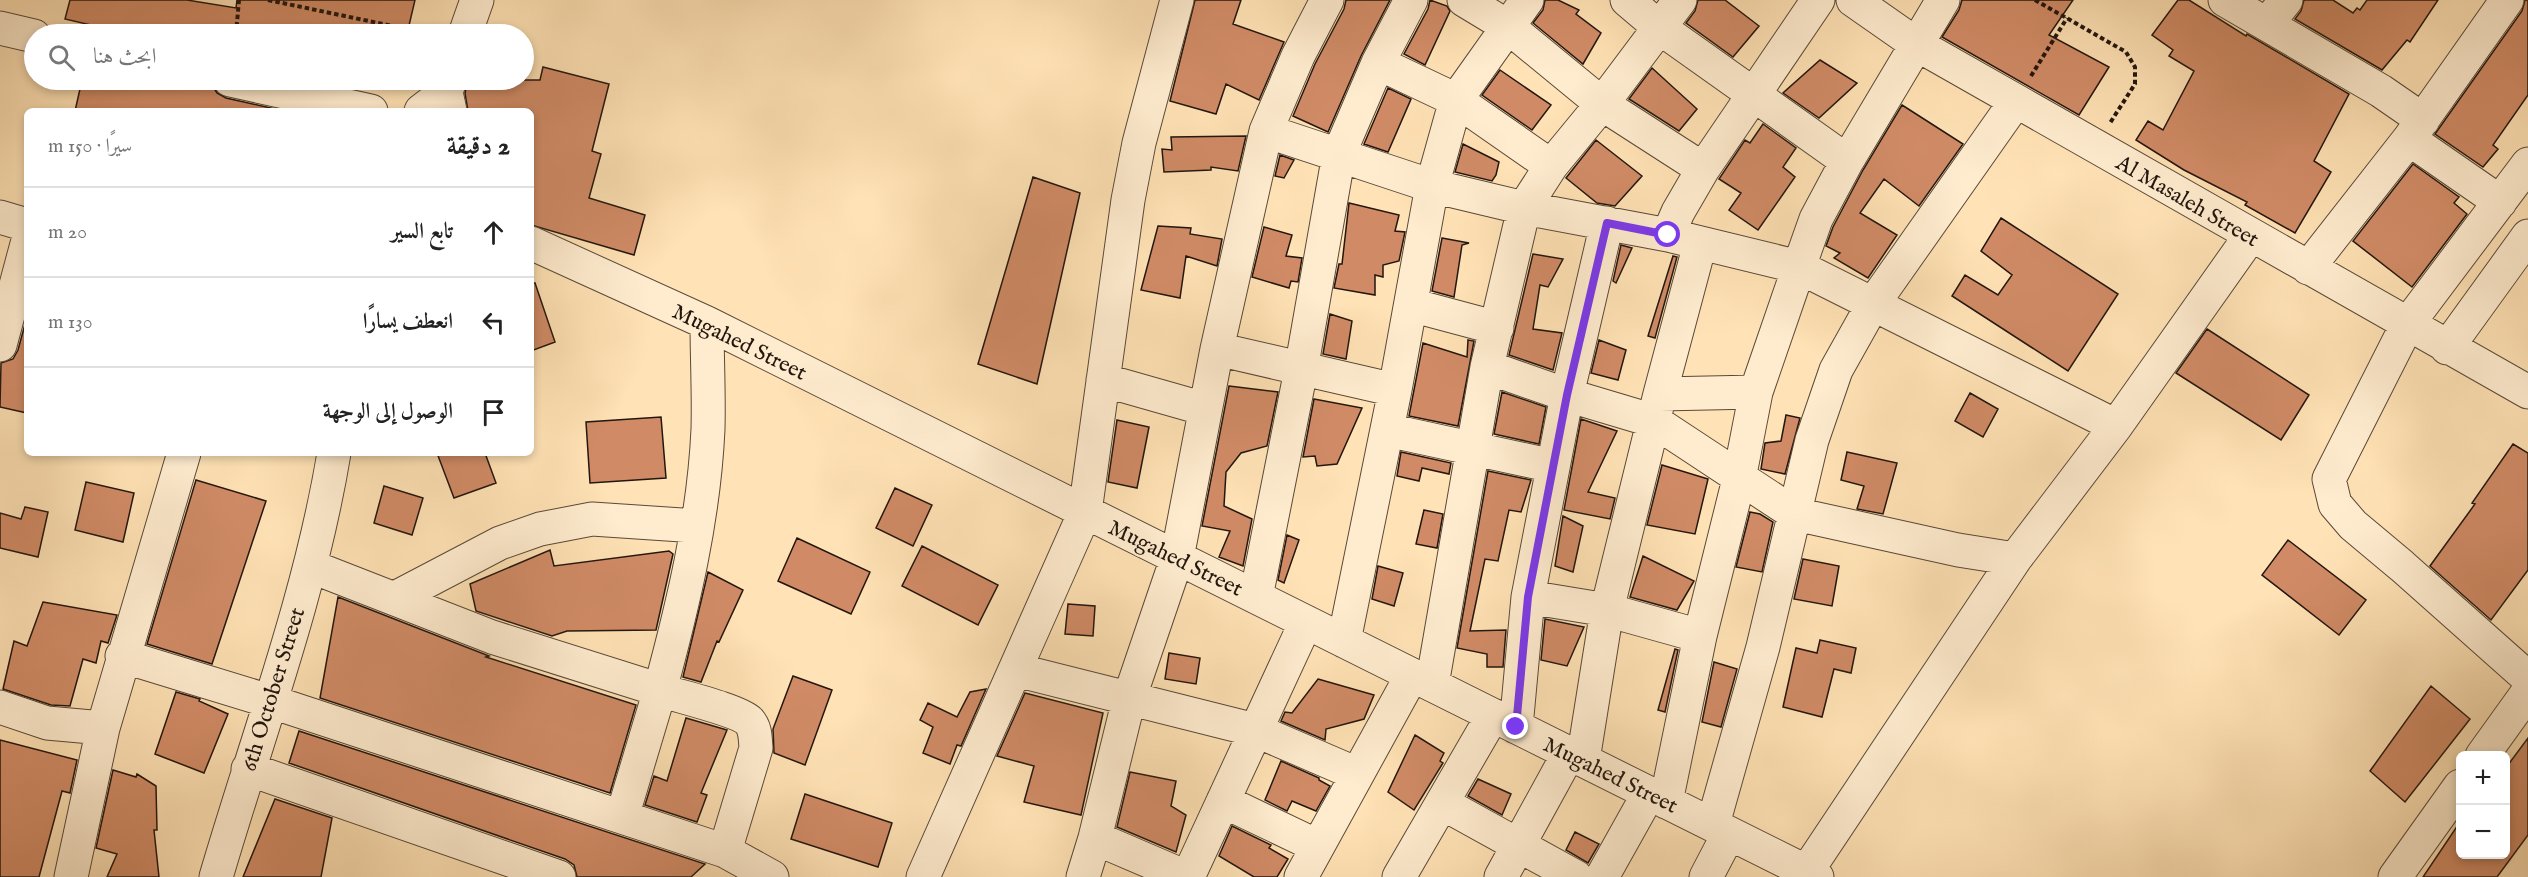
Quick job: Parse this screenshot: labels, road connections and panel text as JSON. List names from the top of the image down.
{
  "streets": {
    "street": ["Al Masaleh Street", "Mugahed Street", "6th October Street"]
  },
  "page": {
    "search": "ابحث هنا",
    "heading": ["2 دقيقة", "سيرًا · 150 m"],
    "list": [
      ["تابع السير", "20 m"],
      ["انعطف يسارًا", "130 m"],
      "الوصول إلى الوجهة"
    ],
    "map_buttons": ["+", "−"]
  }
}
